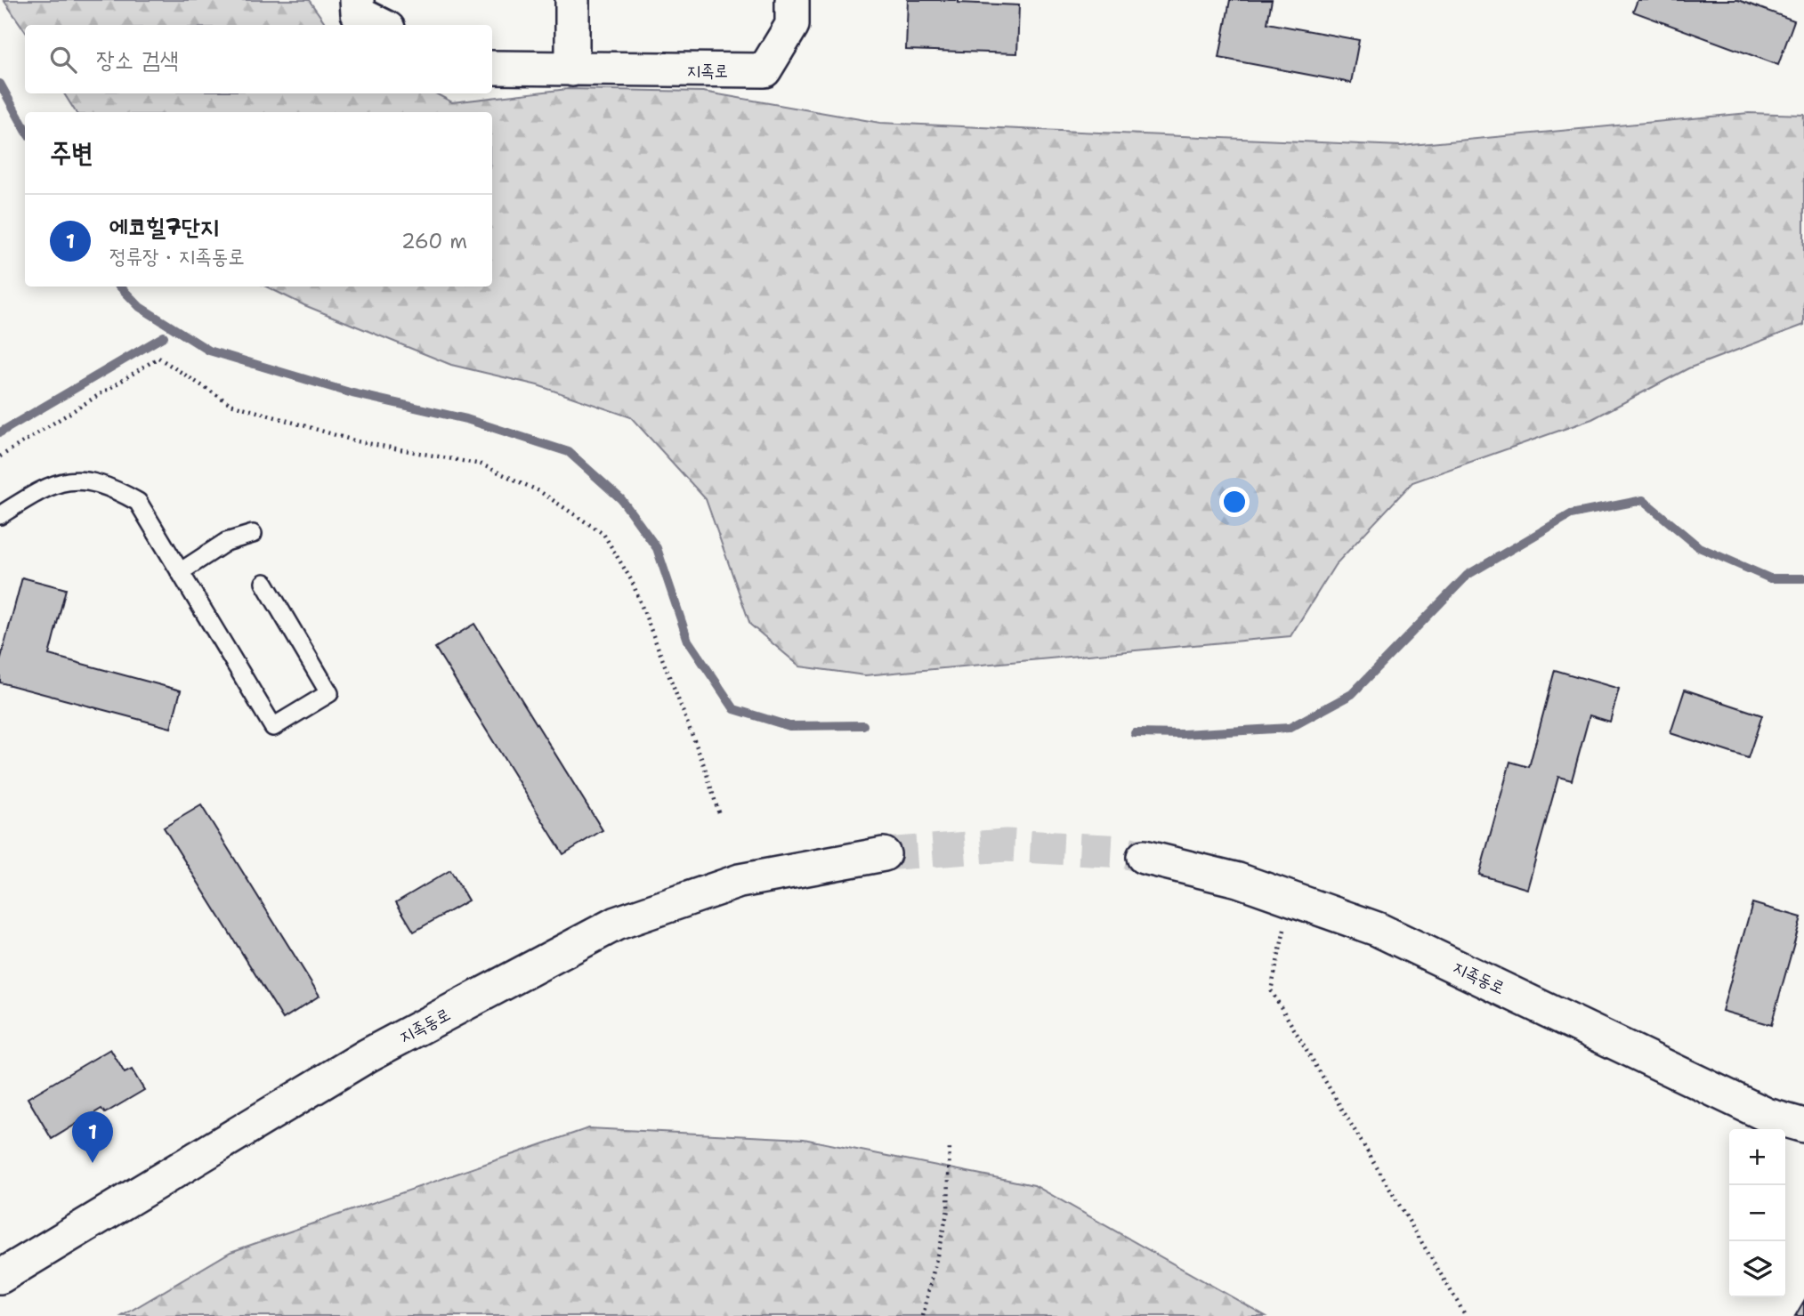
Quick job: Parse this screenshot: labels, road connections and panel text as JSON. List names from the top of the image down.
{
  "streets": {
    "street": ["지족로", "지족동로"]
  },
  "page": {
    "search": "장소 검색",
    "heading": "주변",
    "list": [
      {
        "mark": "1",
        "name": "에코힐7단지",
        "note": "정류장 · 지족동로",
        "value": "260 m"
      }
    ],
    "pins": "1",
    "map_buttons": ["+", "−"]
  }
}
